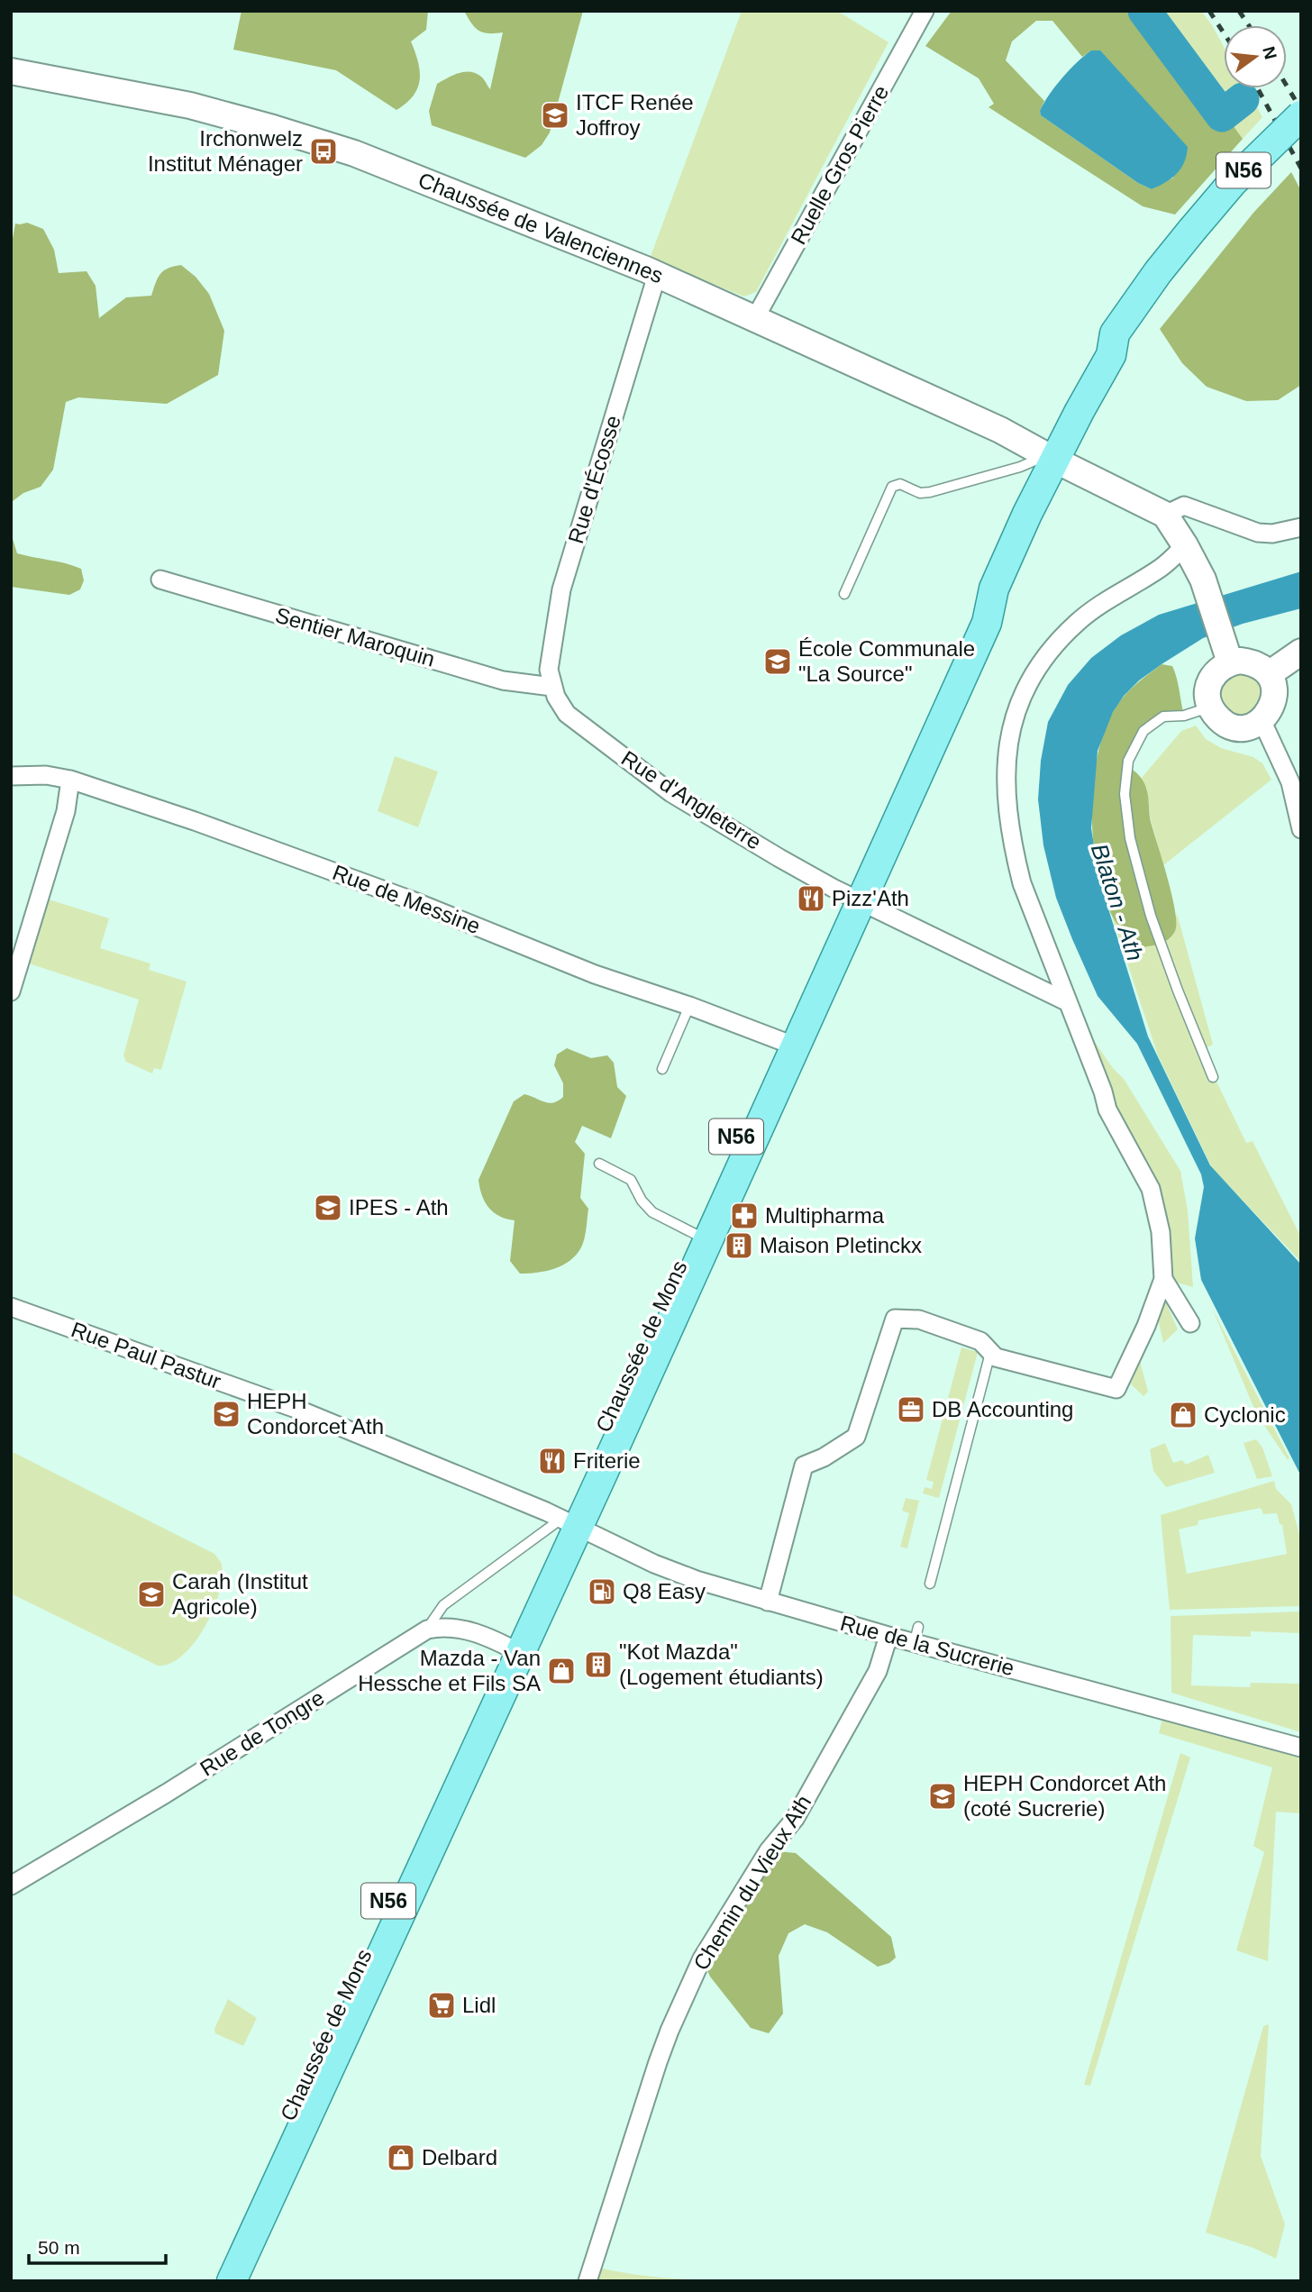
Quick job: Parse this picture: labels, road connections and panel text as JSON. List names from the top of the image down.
{
  "streets": {
    "main road": ["N56", "Chaussée de Valenciennes", "Chaussée de Mons"],
    "street": [
      "Ruelle Gros Pierre",
      "Rue d'Écosse",
      "Sentier Maroquin",
      "Rue d'Angleterre",
      "Rue de Messine",
      "Rue Paul Pastur",
      "Rue de la Sucrerie",
      "Rue de Tongre",
      "Chemin du Vieux Ath"
    ]
  },
  "crossings": [
    ["Ruelle Gros Pierre", "Chaussée de Valenciennes"],
    ["N56", "Chaussée de Valenciennes"],
    ["N56", "Chaussée de Mons"],
    ["Chaussée de Valenciennes", "Rue d'Écosse"],
    ["Chaussée de Valenciennes", "Chaussée de Mons"],
    ["Rue d'Écosse", "Sentier Maroquin"],
    ["Rue d'Écosse", "Rue d'Angleterre"],
    ["Sentier Maroquin", "Rue d'Angleterre"],
    ["Rue d'Angleterre", "Chaussée de Mons"],
    ["Rue de Messine", "Chaussée de Mons"],
    ["Chaussée de Mons", "Rue Paul Pastur"],
    ["Chaussée de Mons", "Rue de la Sucrerie"],
    ["Chaussée de Mons", "Rue de Tongre"],
    ["Rue Paul Pastur", "Rue de la Sucrerie"],
    ["Rue de la Sucrerie", "Chemin du Vieux Ath"]
  ],
  "water": ["Blaton - Ath"],
  "places": {
    "school or university": [
      "ITCF Renée Joffroy",
      "École Communale \"La Source\"",
      "IPES - Ath",
      "HEPH Condorcet Ath",
      "Carah (Institut Agricole)",
      "HEPH Condorcet Ath (coté Sucrerie)"
    ],
    "bus stop": ["Irchonwelz Institut Ménager"],
    "restaurant": ["Pizz'Ath", "Friterie"],
    "pharmacy": ["Multipharma"],
    "building": ["Maison Pletinckx", "\"Kot Mazda\" (Logement étudiants)"],
    "office": ["DB Accounting"],
    "shop": ["Cyclonic", "Mazda - Van Hessche et Fils SA", "Delbard"],
    "fuel station": ["Q8 Easy"],
    "supermarket": ["Lidl"]
  },
  "scale_bar": "50 m",
  "north": "right"
}
